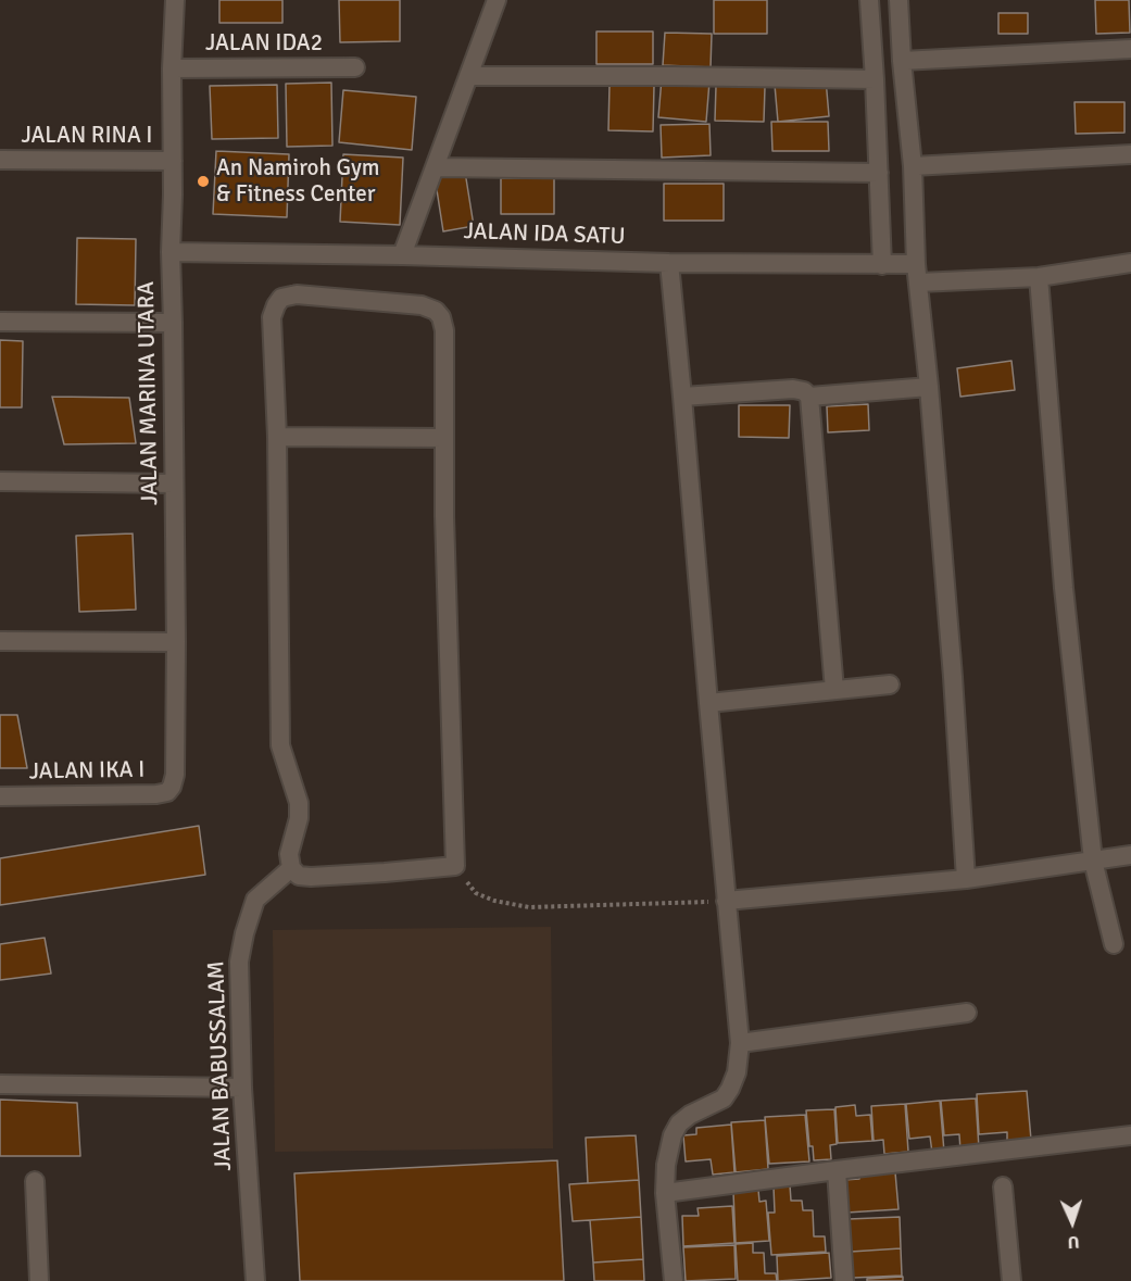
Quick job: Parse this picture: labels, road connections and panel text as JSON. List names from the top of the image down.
{
  "streets": {
    "street": [
      "JALAN IDA2",
      "JALAN RINA I",
      "JALAN IDA SATU",
      "JALAN MARINA UTARA",
      "JALAN IKA I",
      "JALAN BABUSSALAM"
    ]
  },
  "crossings": [
    ["JALAN IDA2", "JALAN MARINA UTARA"],
    ["JALAN RINA I", "JALAN MARINA UTARA"],
    ["JALAN IDA SATU", "JALAN MARINA UTARA"],
    ["JALAN MARINA UTARA", "JALAN IKA I"]
  ],
  "places": ["An Namiroh Gym & Fitness Center"],
  "north": "bottom"
}
